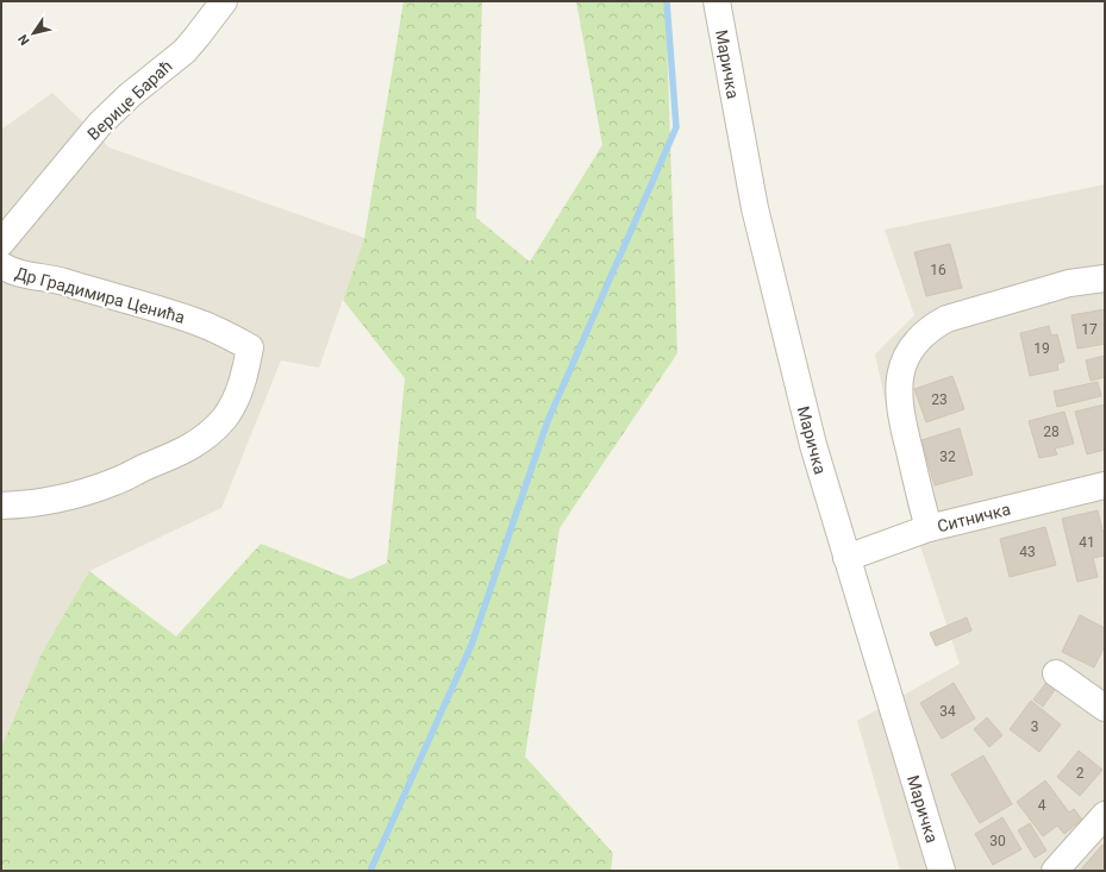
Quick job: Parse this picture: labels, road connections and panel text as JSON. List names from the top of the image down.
{
  "streets": {
    "street": [
      "Маричка",
      "Верице Бараћ",
      "Др Градимира Ценића",
      "Ситничка"
    ]
  },
  "crossings": [
    ["Маричка", "Ситничка"]
  ],
  "house_numbers": [
    "16",
    "17",
    "19",
    "23",
    "28",
    "32",
    "41",
    "43",
    "34",
    "3",
    "2",
    "4",
    "30"
  ],
  "north": "bottom left"
}
